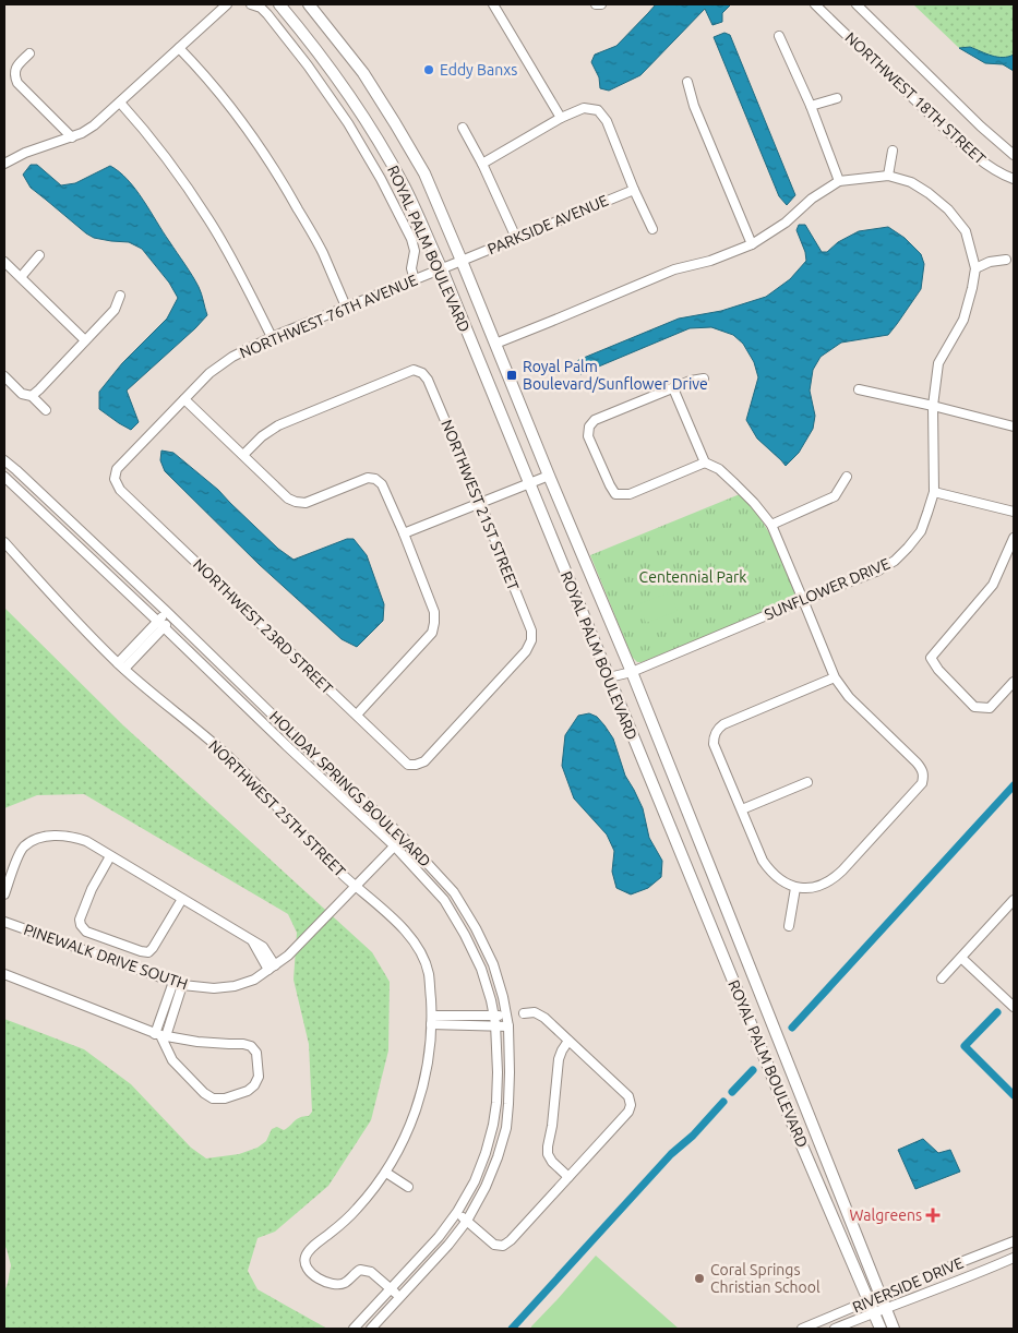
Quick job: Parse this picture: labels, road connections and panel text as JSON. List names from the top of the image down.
{
  "streets": {
    "main road": ["ROYAL PALM BOULEVARD"],
    "street": [
      "NORTHWEST 18TH STREET",
      "PARKSIDE AVENUE",
      "NORTHWEST 76TH AVENUE",
      "NORTHWEST 21ST STREET",
      "SUNFLOWER DRIVE",
      "NORTHWEST 23RD STREET",
      "HOLIDAY SPRINGS BOULEVARD",
      "NORTHWEST 25TH STREET",
      "PINEWALK DRIVE SOUTH",
      "RIVERSIDE DRIVE"
    ]
  },
  "crossings": [
    ["PARKSIDE AVENUE", "ROYAL PALM BOULEVARD"],
    ["PARKSIDE AVENUE", "NORTHWEST 76TH AVENUE"],
    ["ROYAL PALM BOULEVARD", "NORTHWEST 76TH AVENUE"],
    ["ROYAL PALM BOULEVARD", "SUNFLOWER DRIVE"],
    ["ROYAL PALM BOULEVARD", "RIVERSIDE DRIVE"],
    ["NORTHWEST 76TH AVENUE", "NORTHWEST 23RD STREET"],
    ["NORTHWEST 21ST STREET", "NORTHWEST 23RD STREET"],
    ["HOLIDAY SPRINGS BOULEVARD", "NORTHWEST 25TH STREET"],
    ["HOLIDAY SPRINGS BOULEVARD", "PINEWALK DRIVE SOUTH"],
    ["NORTHWEST 25TH STREET", "PINEWALK DRIVE SOUTH"]
  ],
  "parks": ["Centennial Park"],
  "places": {
    "other": ["Eddy Banxs", "Coral Springs Christian School"],
    "transit": ["Royal Palm Boulevard/Sunflower Drive"],
    "health": ["Walgreens"]
  }
}
